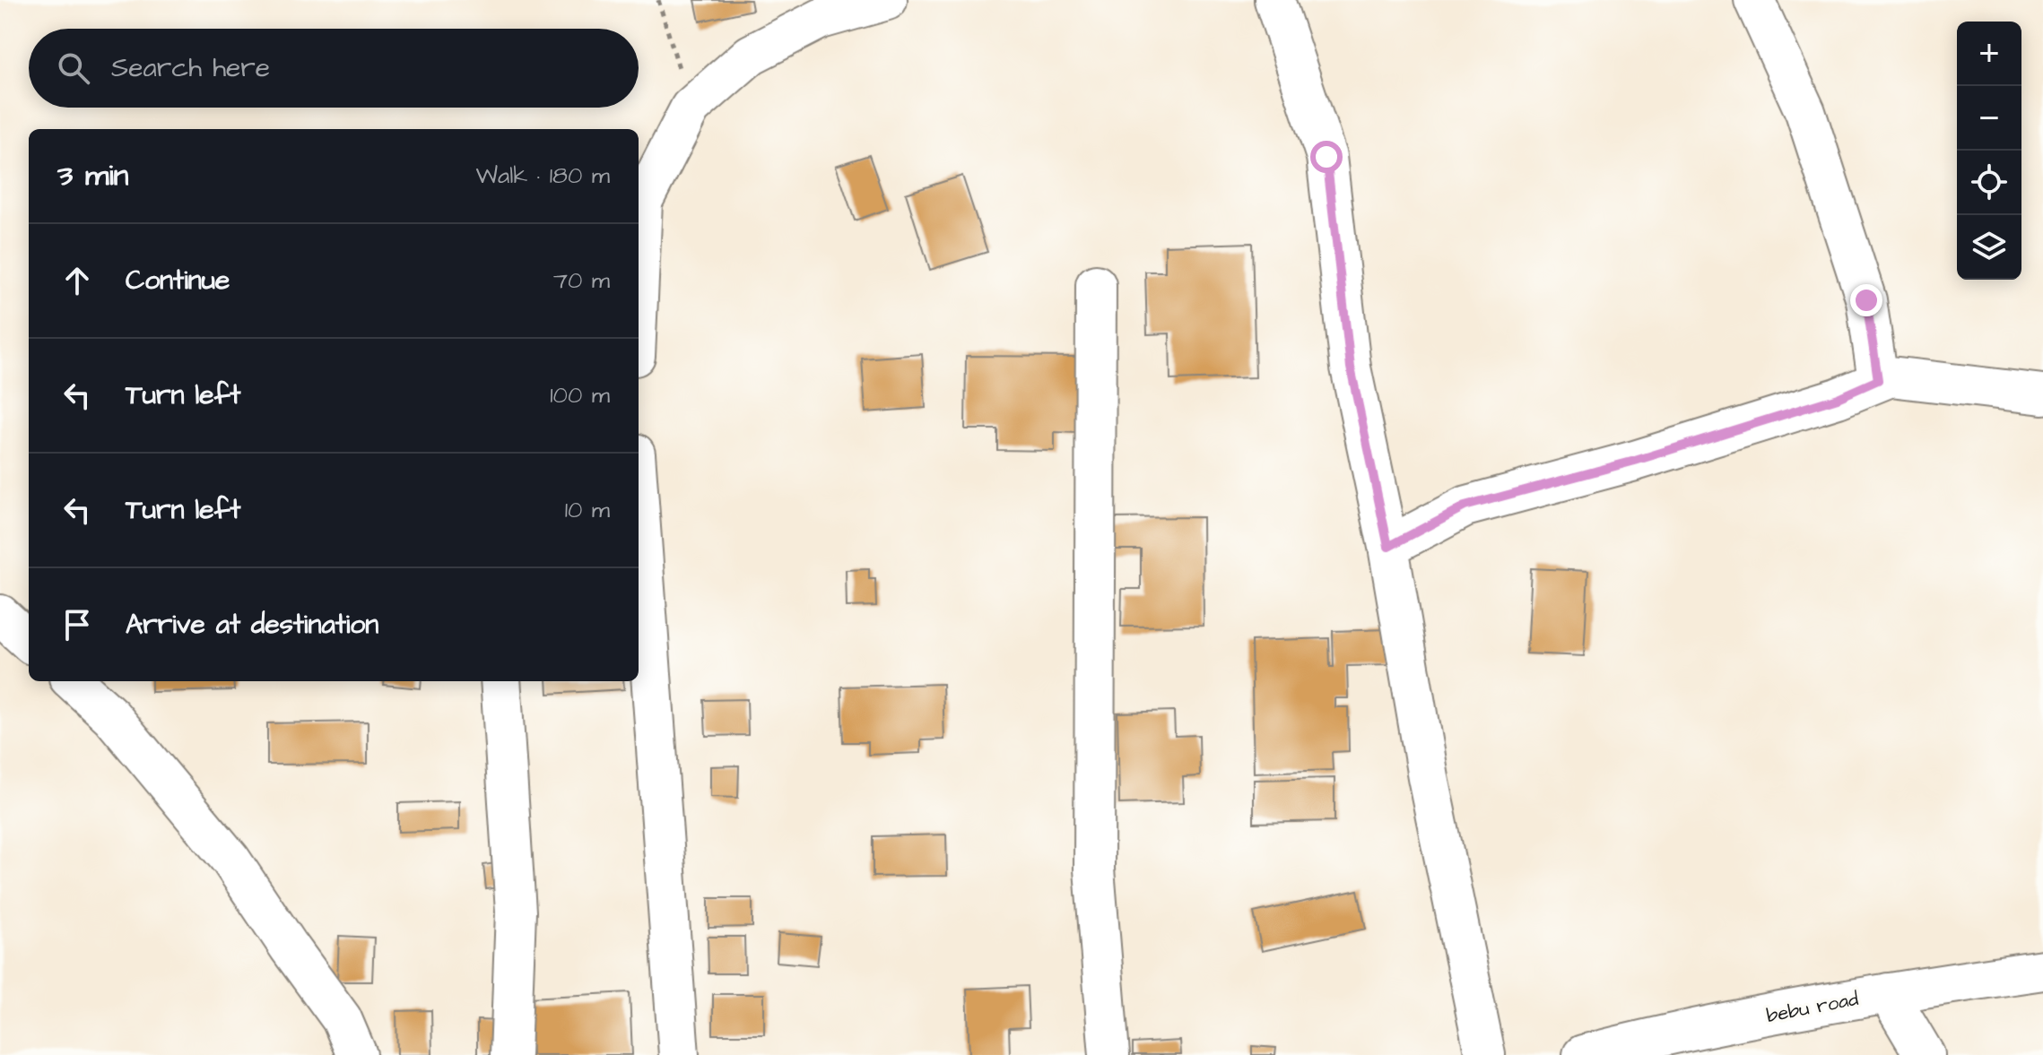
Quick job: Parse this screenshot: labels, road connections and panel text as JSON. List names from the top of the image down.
{
  "streets": {
    "street": ["bebu road"]
  },
  "page": {
    "map_buttons": ["+", "−"],
    "search": "Search here",
    "heading": ["3 min", "Walk · 180 m"],
    "list": [
      ["Continue", "70 m"],
      ["Turn left", "100 m"],
      ["Turn left", "10 m"],
      "Arrive at destination"
    ]
  }
}
